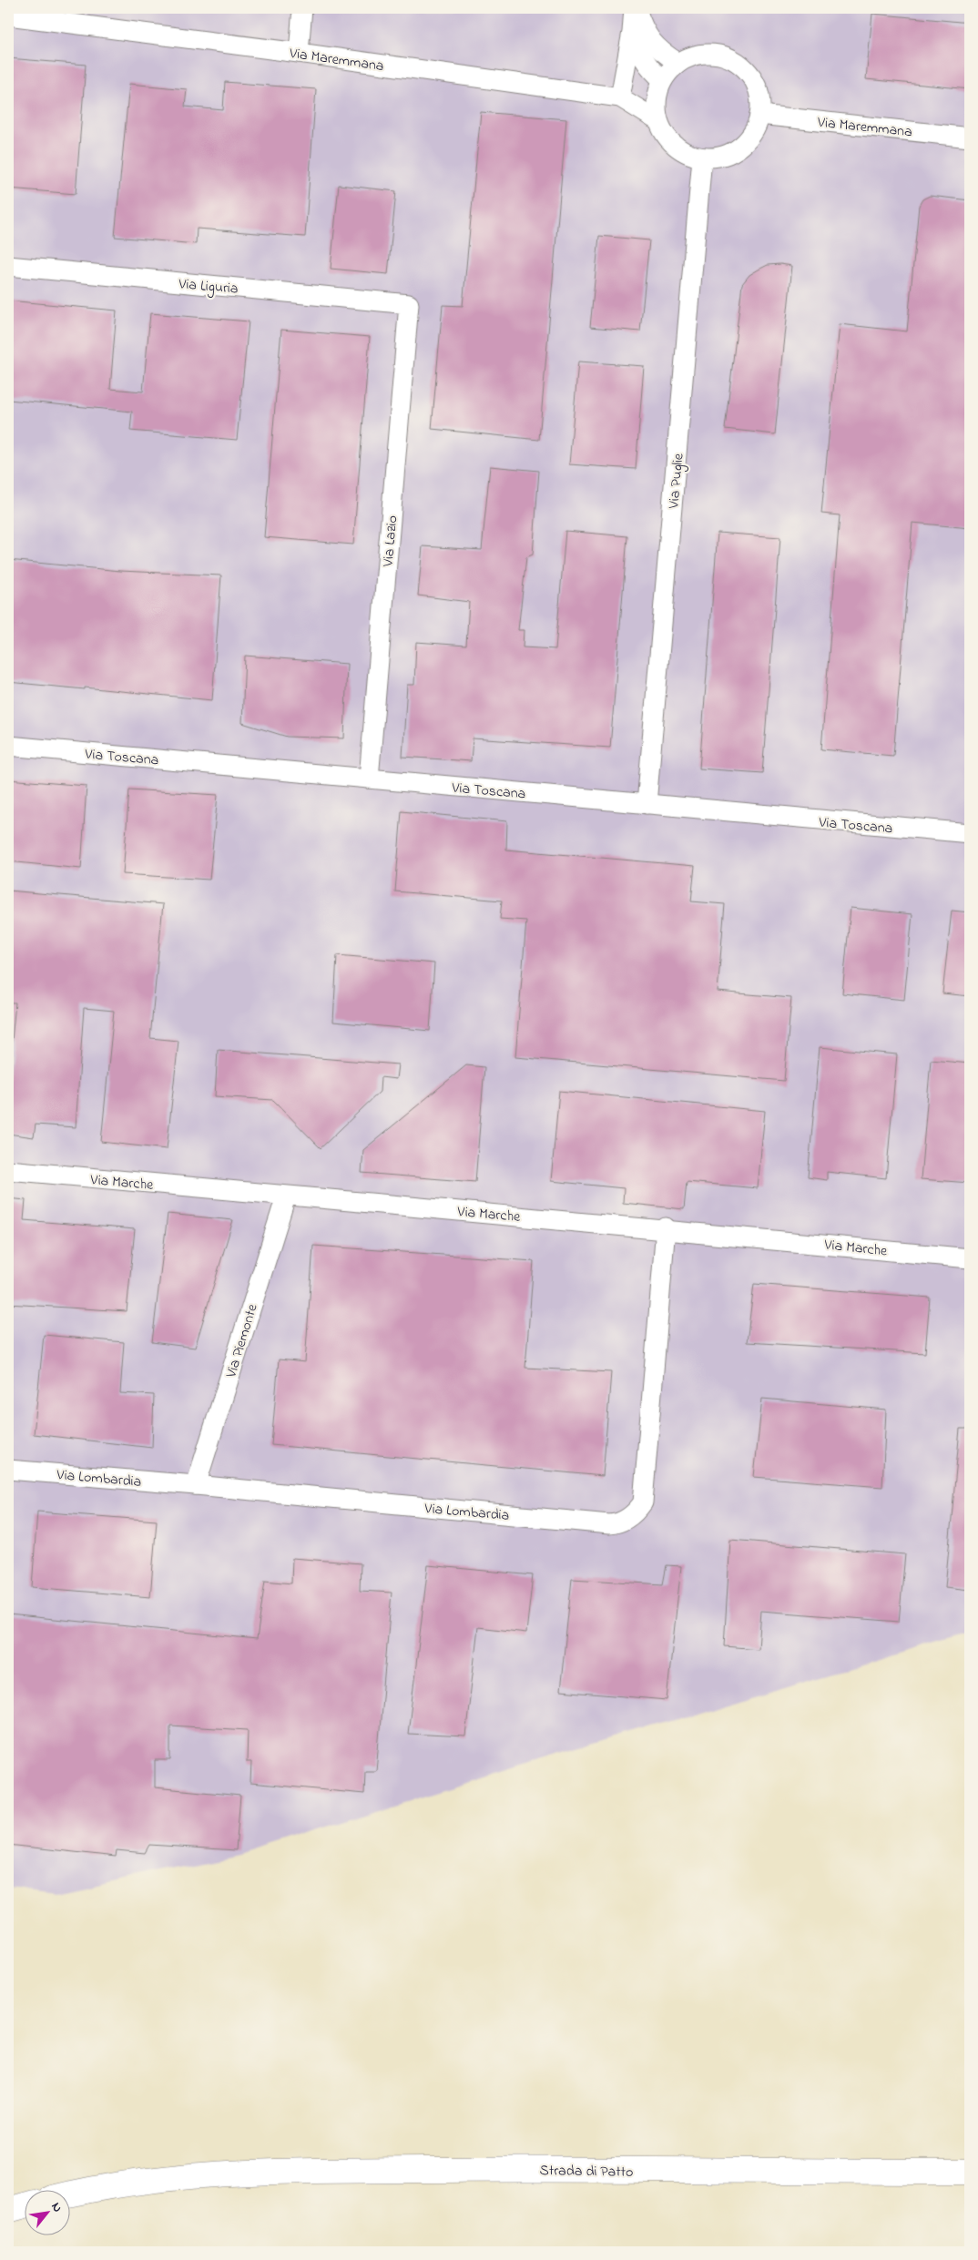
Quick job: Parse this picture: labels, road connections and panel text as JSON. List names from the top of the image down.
{
  "streets": {
    "main road": ["Strada di Patto"],
    "street": [
      "Via Maremmana",
      "Via Liguria",
      "Via Puglie",
      "Via Lazio",
      "Via Toscana",
      "Via Marche",
      "Via Piemonte",
      "Via Lombardia"
    ]
  },
  "crossings": [
    ["Via Maremmana", "Via Puglie"],
    ["Via Liguria", "Via Lazio"],
    ["Via Puglie", "Via Toscana"],
    ["Via Lazio", "Via Toscana"],
    ["Via Marche", "Via Piemonte"],
    ["Via Marche", "Via Lombardia"],
    ["Via Piemonte", "Via Lombardia"]
  ],
  "north": "top right"
}
